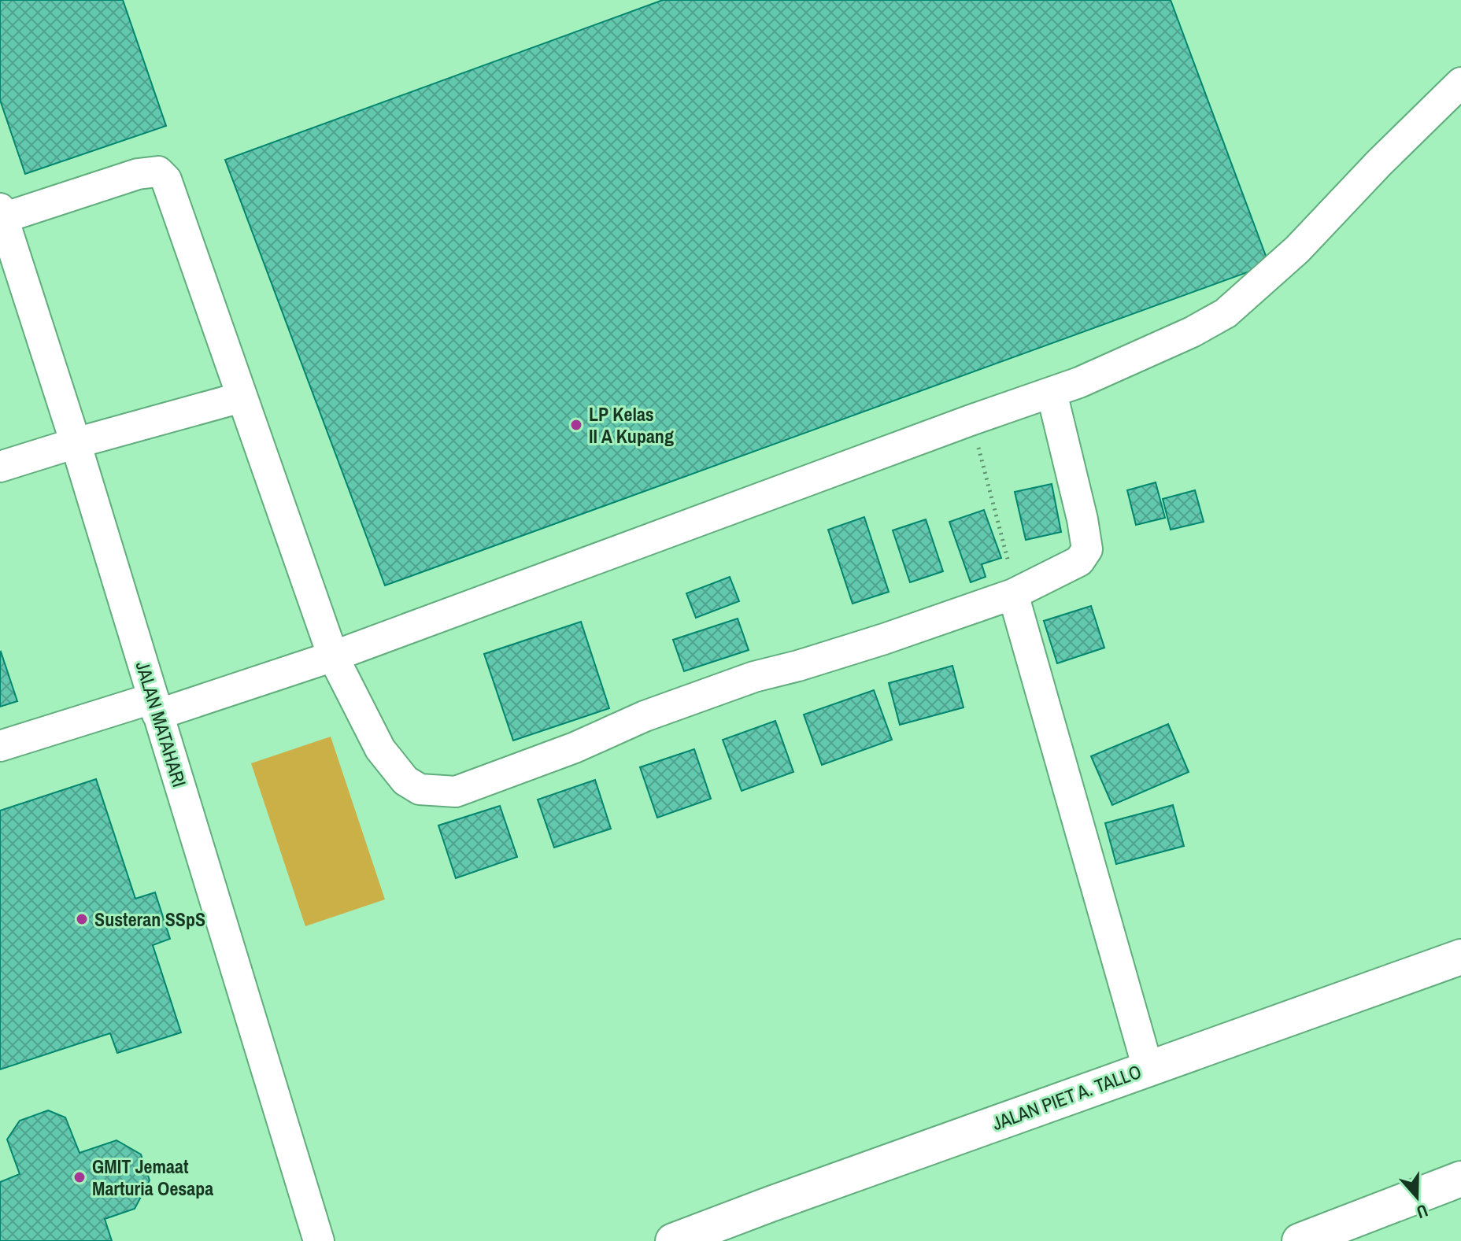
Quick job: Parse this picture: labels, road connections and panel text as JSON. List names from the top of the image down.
{
  "streets": {
    "main road": ["JALAN PIET A. TALLO"],
    "street": ["JALAN MATAHARI"]
  },
  "places": ["LP Kelas II A Kupang", "Susteran SSpS", "GMIT Jemaat Marturia Oesapa"],
  "north": "bottom"
}
